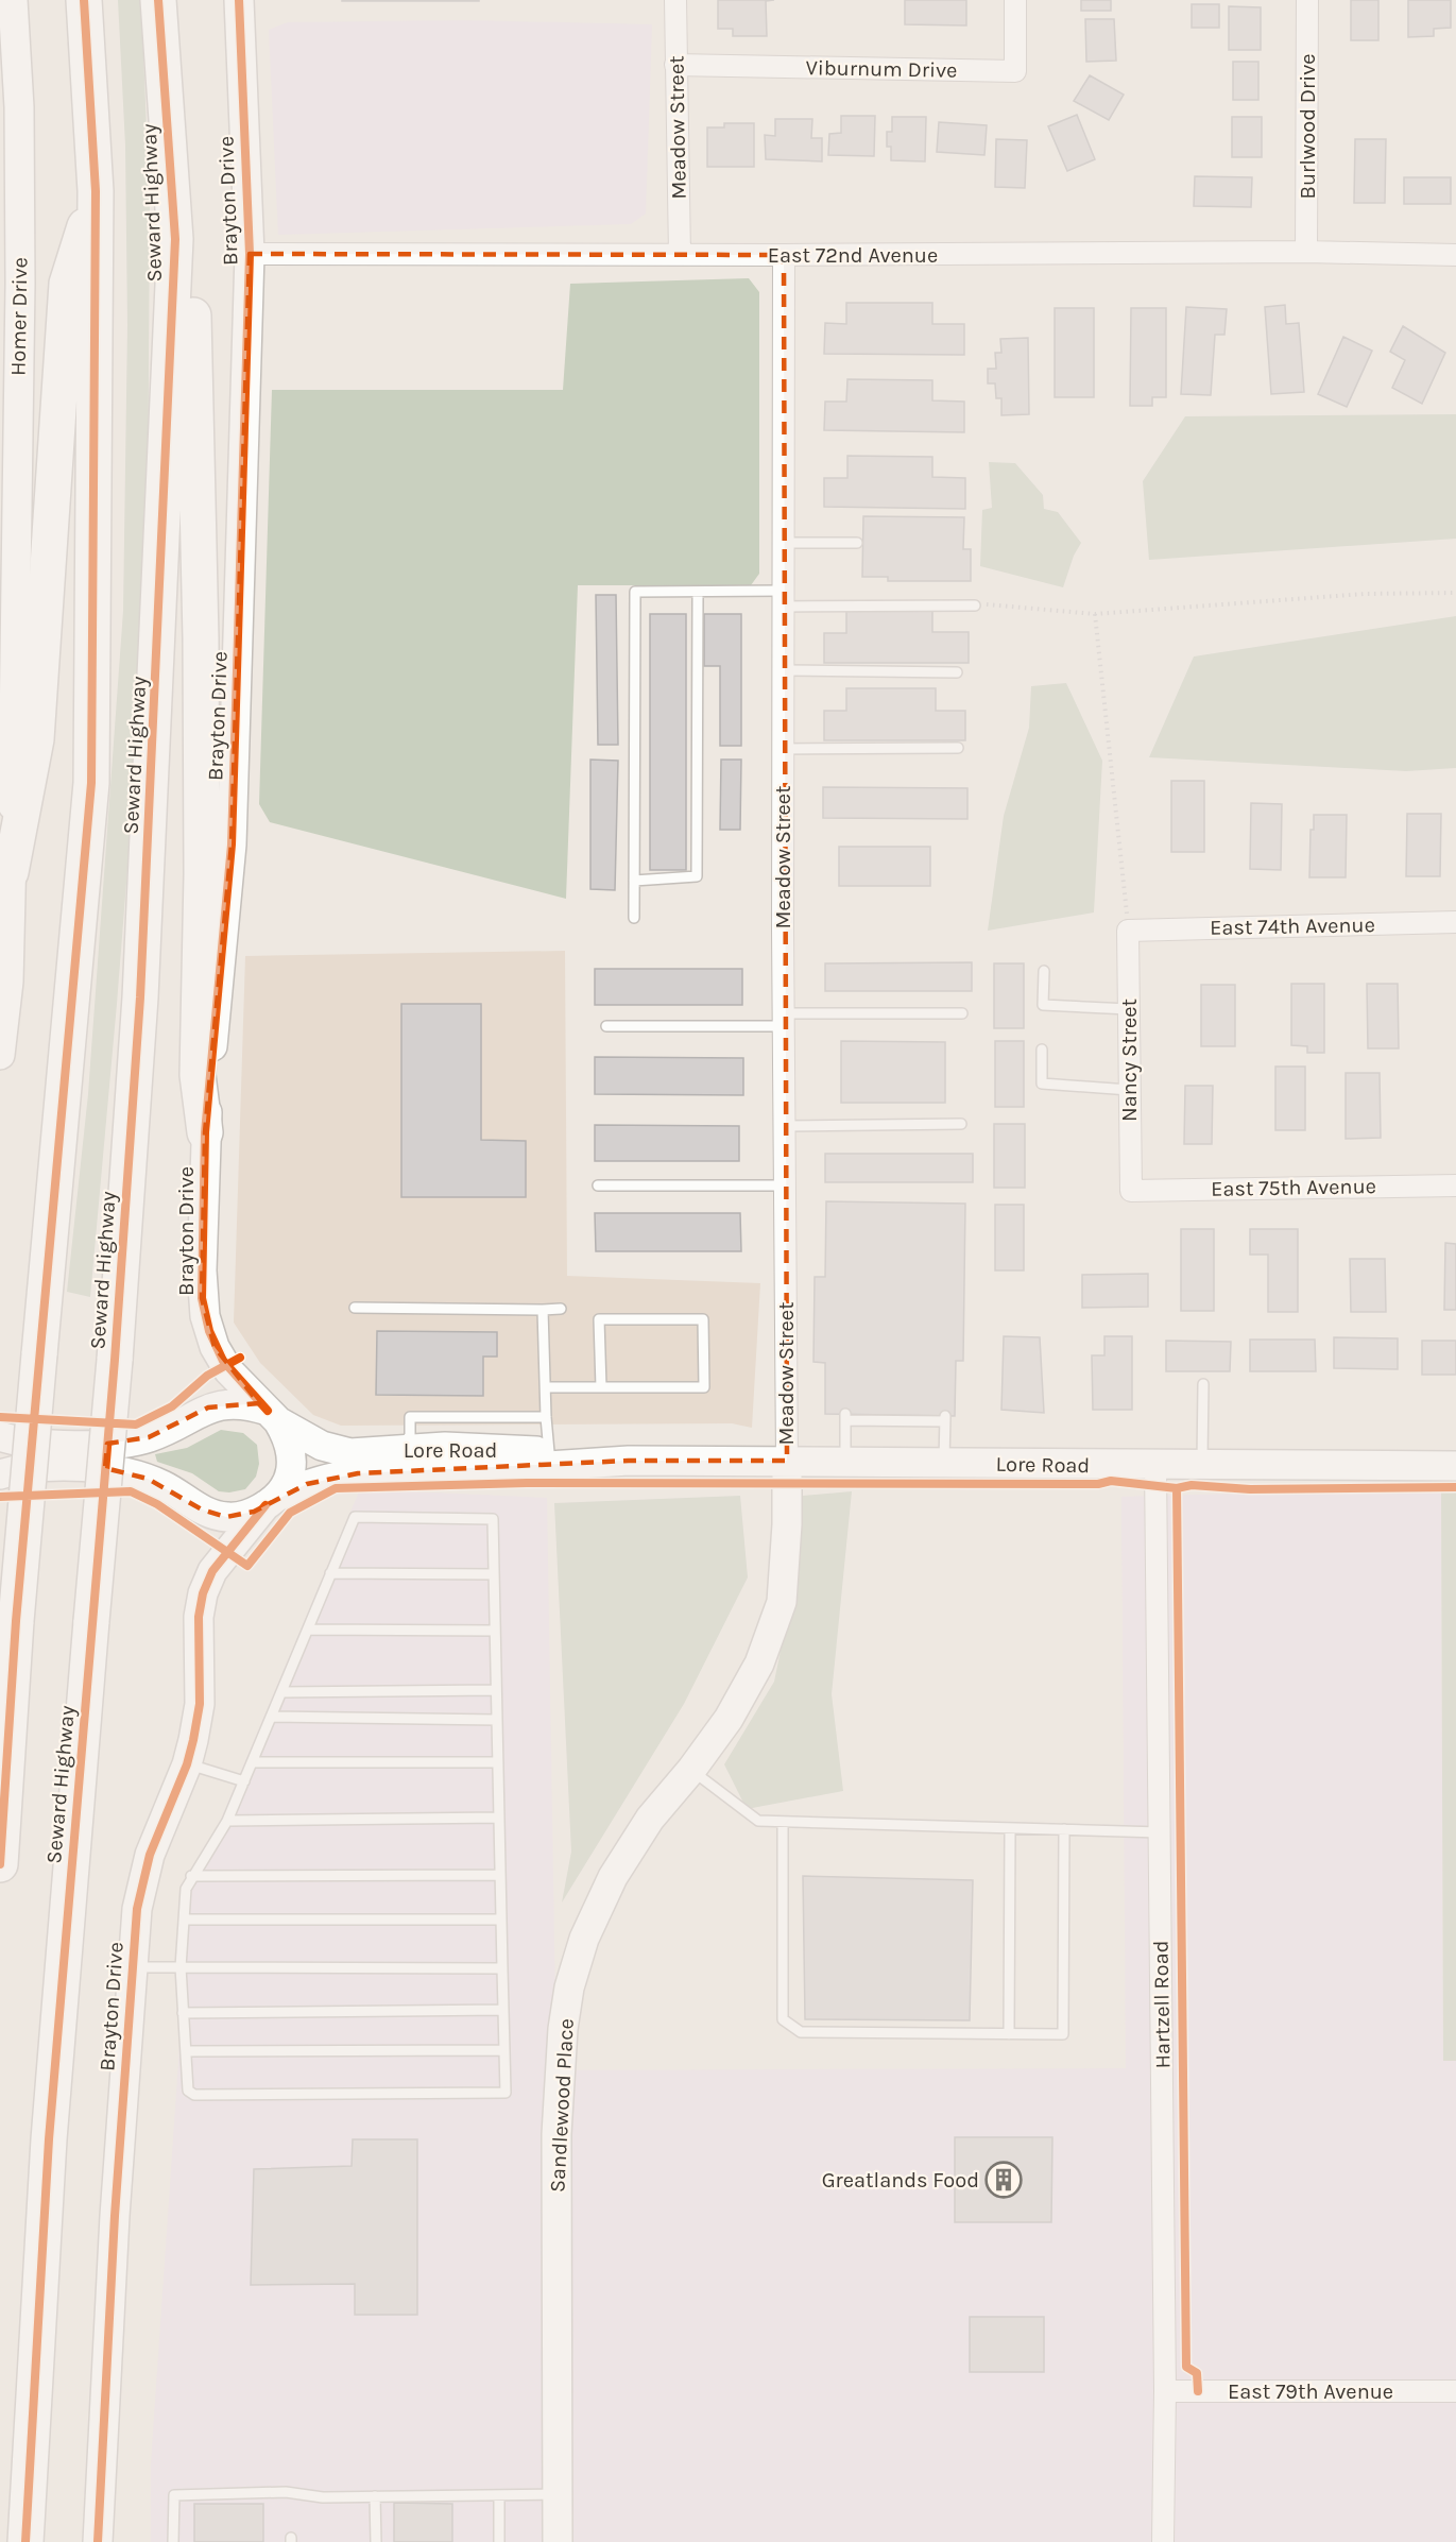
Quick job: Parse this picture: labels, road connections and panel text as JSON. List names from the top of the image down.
{
  "streets": {
    "highway": ["Seward Highway"],
    "street": [
      "Viburnum Drive",
      "Burlwood Drive",
      "Meadow Street",
      "Brayton Drive",
      "East 72nd Avenue",
      "Homer Drive",
      "East 74th Avenue",
      "Nancy Street",
      "East 75th Avenue",
      "Lore Road",
      "Hartzell Road",
      "Sandlewood Place",
      "East 79th Avenue"
    ]
  },
  "crossings": [
    ["Viburnum Drive", "Meadow Street"],
    ["Burlwood Drive", "East 72nd Avenue"],
    ["Meadow Street", "East 72nd Avenue"],
    ["Meadow Street", "Lore Road"],
    ["Meadow Street", "Sandlewood Place"],
    ["Brayton Drive", "East 72nd Avenue"],
    ["Brayton Drive", "Lore Road"],
    ["East 74th Avenue", "Nancy Street"],
    ["Nancy Street", "East 75th Avenue"],
    ["Lore Road", "Hartzell Road"],
    ["Lore Road", "Sandlewood Place"],
    ["Hartzell Road", "East 79th Avenue"]
  ],
  "places": {
    "building": ["Greatlands Food"]
  }
}
